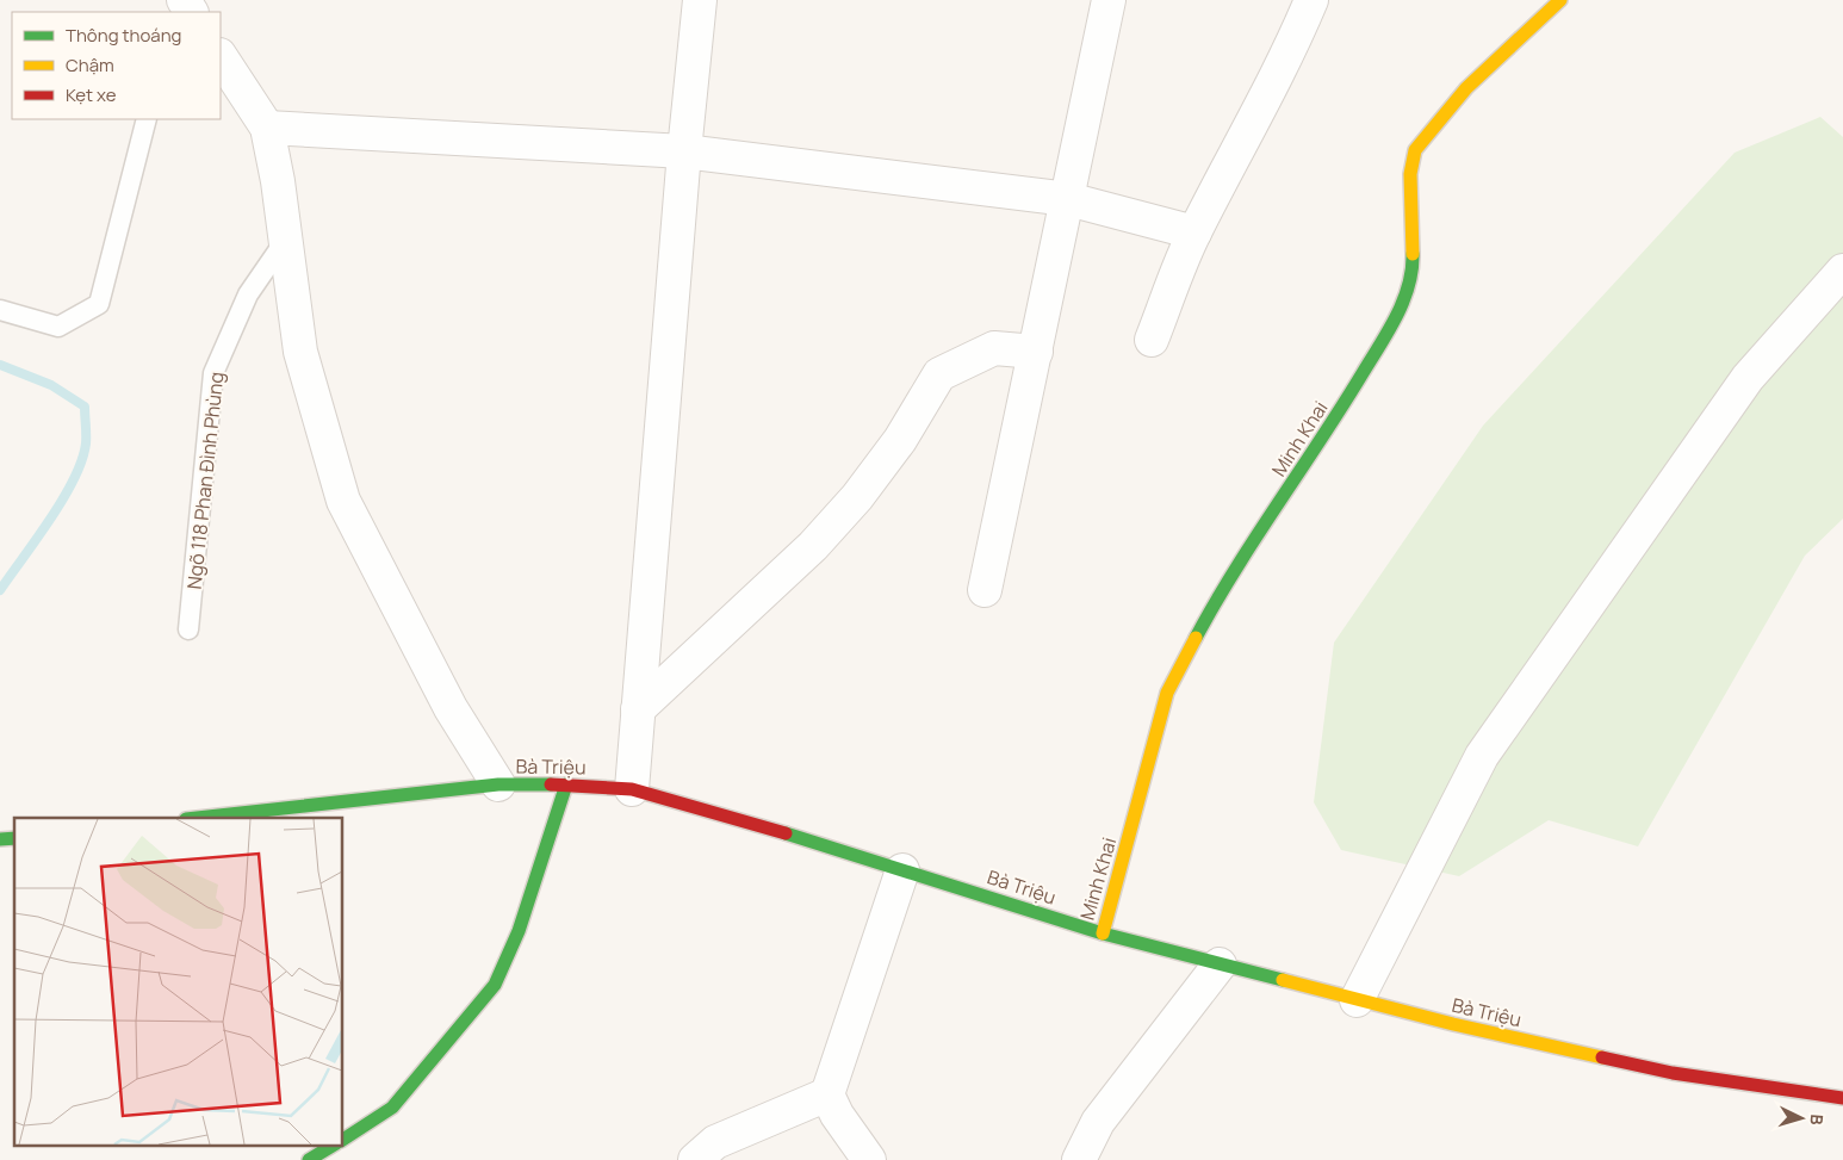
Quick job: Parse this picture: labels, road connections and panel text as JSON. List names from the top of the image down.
{
  "streets": {
    "main road": ["Minh Khai", "Bà Triệu"],
    "lane": ["Ngõ 118 Phan Đình Phùng"]
  },
  "crossings": [
    ["Minh Khai", "Bà Triệu"]
  ],
  "legend": ["Thông thoáng", "Chậm", "Kẹt xe"],
  "north": "right"
}
